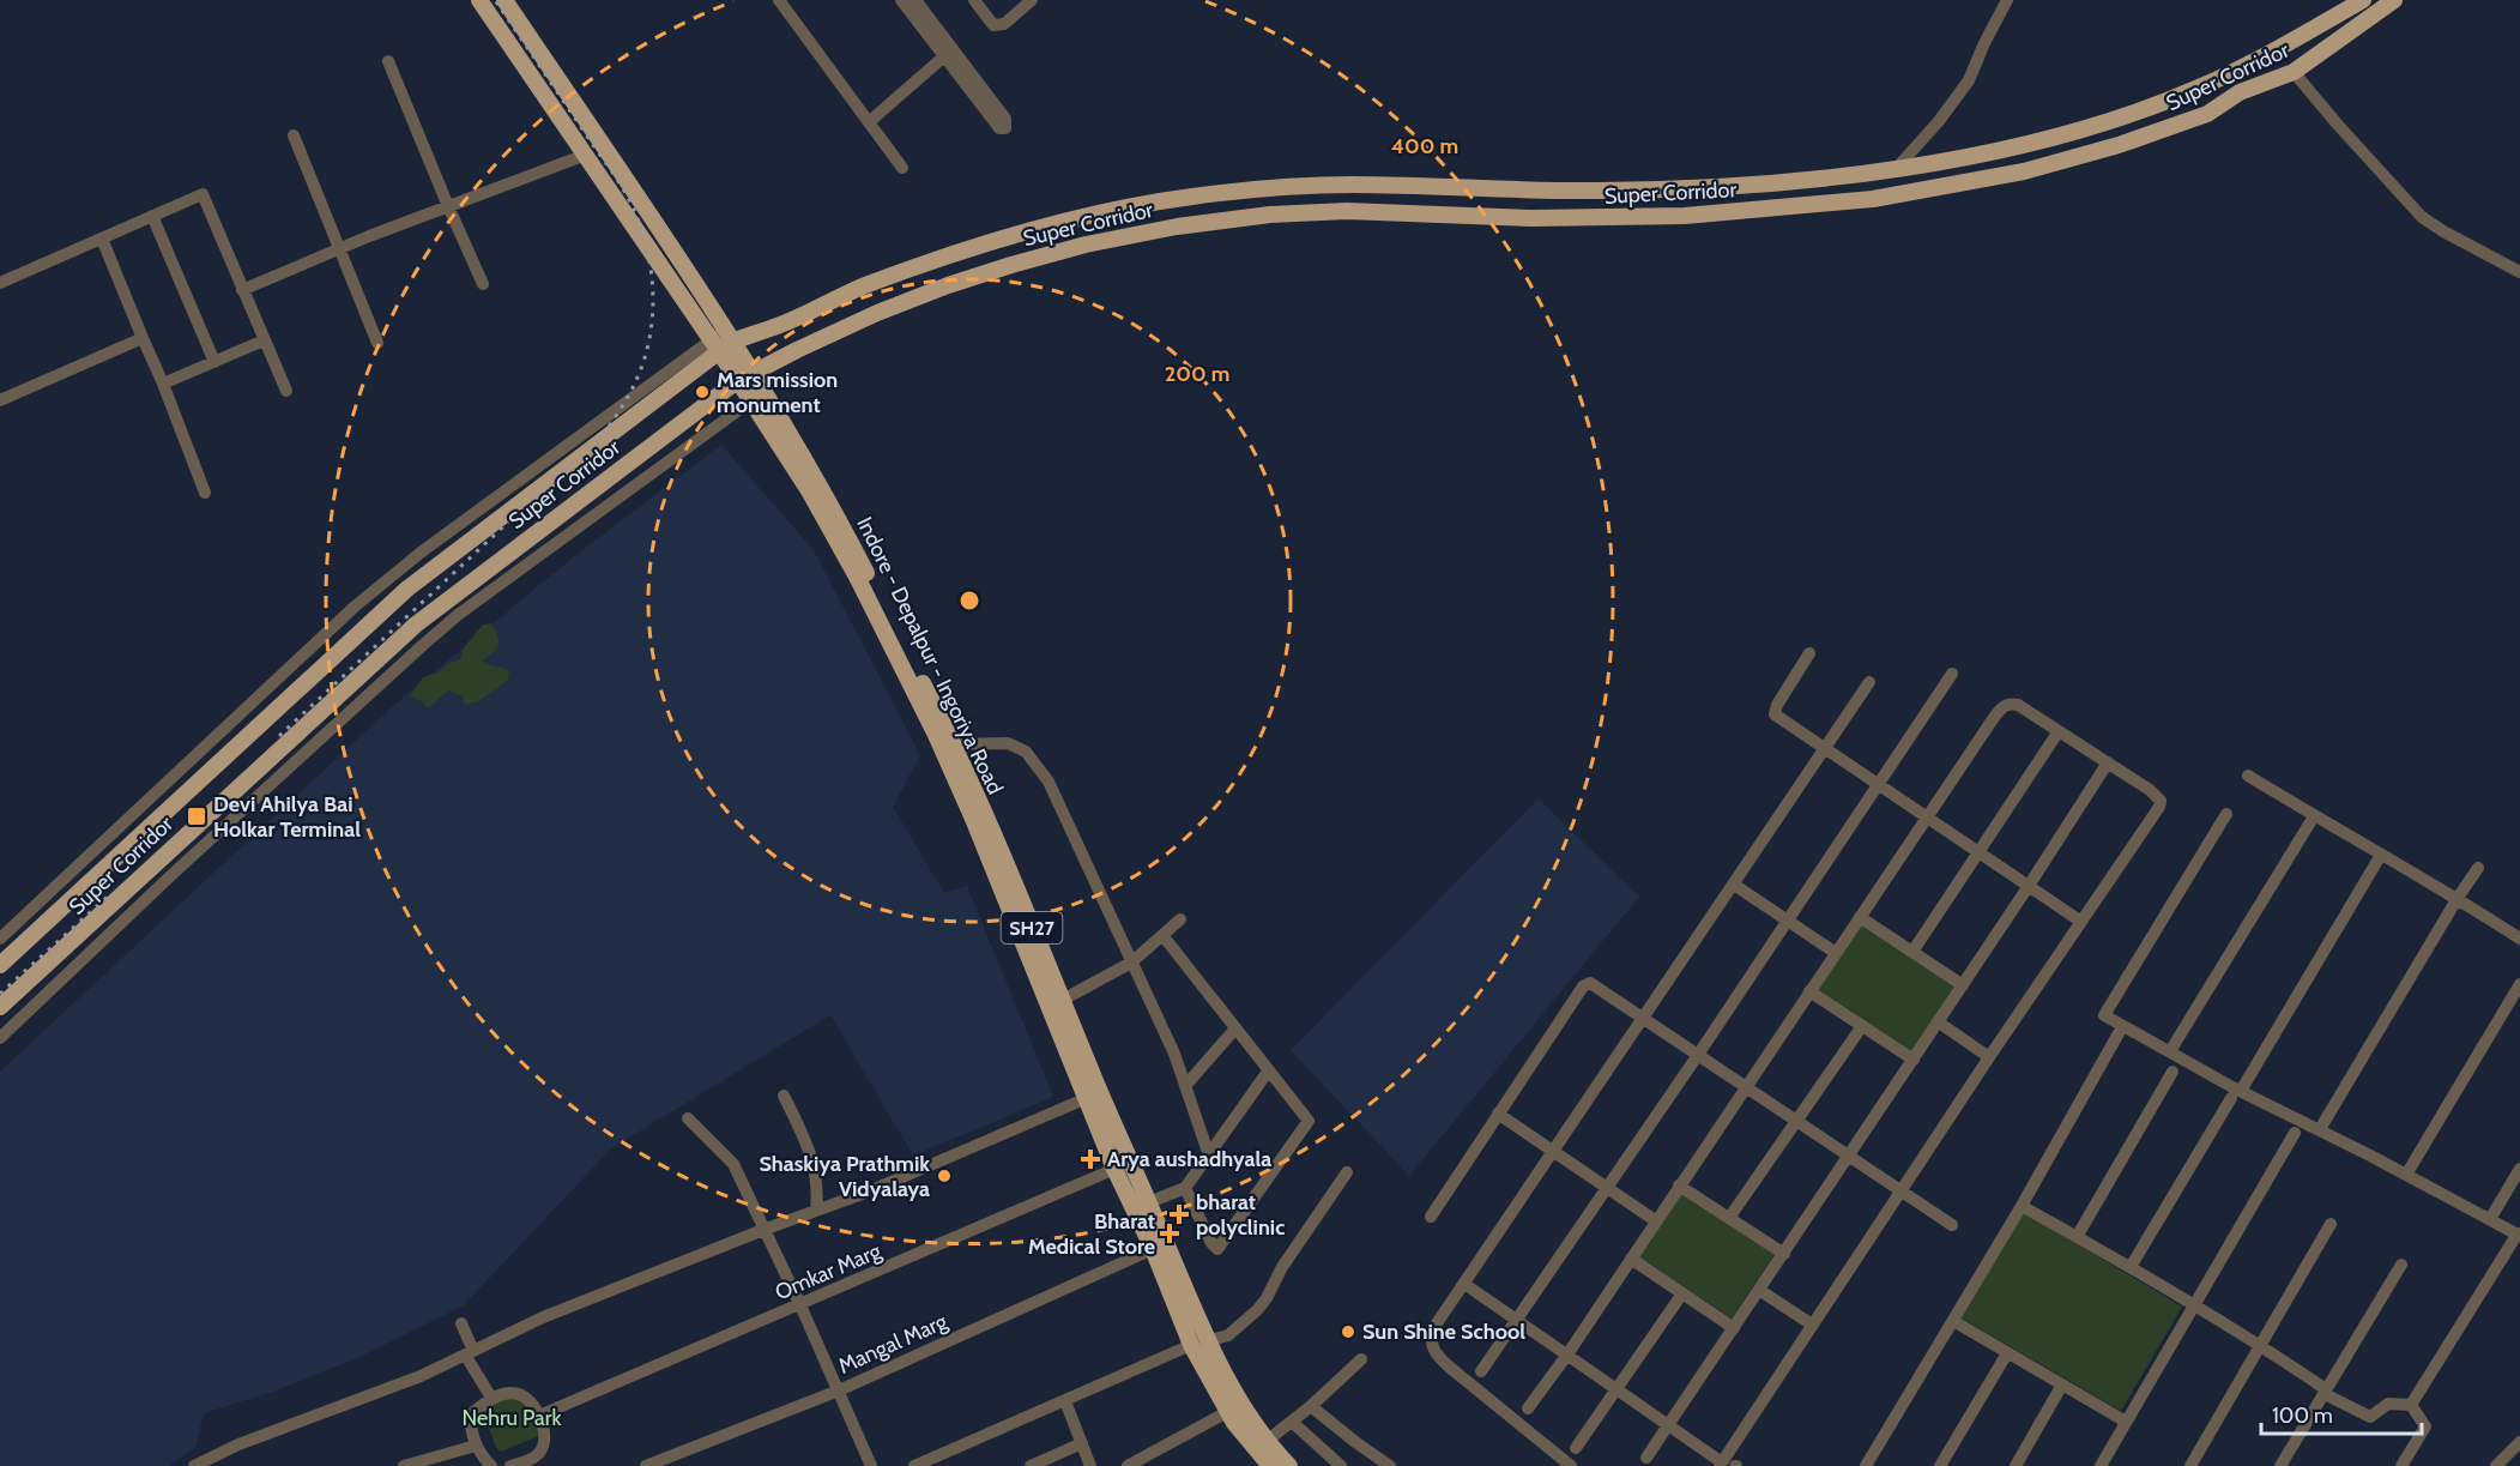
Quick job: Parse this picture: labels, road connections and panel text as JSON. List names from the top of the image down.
{
  "streets": {
    "main road": ["Super Corridor", "Indore - Depalpur - Ingoriya Road", "SH27"],
    "street": ["Omkar Marg", "Mangal Marg"]
  },
  "crossings": [
    ["Super Corridor", "Indore - Depalpur - Ingoriya Road"],
    ["Indore - Depalpur - Ingoriya Road", "Omkar Marg"],
    ["Indore - Depalpur - Ingoriya Road", "Mangal Marg"]
  ],
  "parks": ["Nehru Park"],
  "places": {
    "other": ["Mars mission monument", "Shaskiya Prathmik Vidyalaya", "Sun Shine School"],
    "transit": ["Devi Ahilya Bai Holkar Terminal"],
    "health": ["Arya aushadhyala", "bharat polyclinic", "Bharat Medical Store"]
  },
  "scale_bar": "100 m",
  "rings": ["400 m", "200 m"]
}
